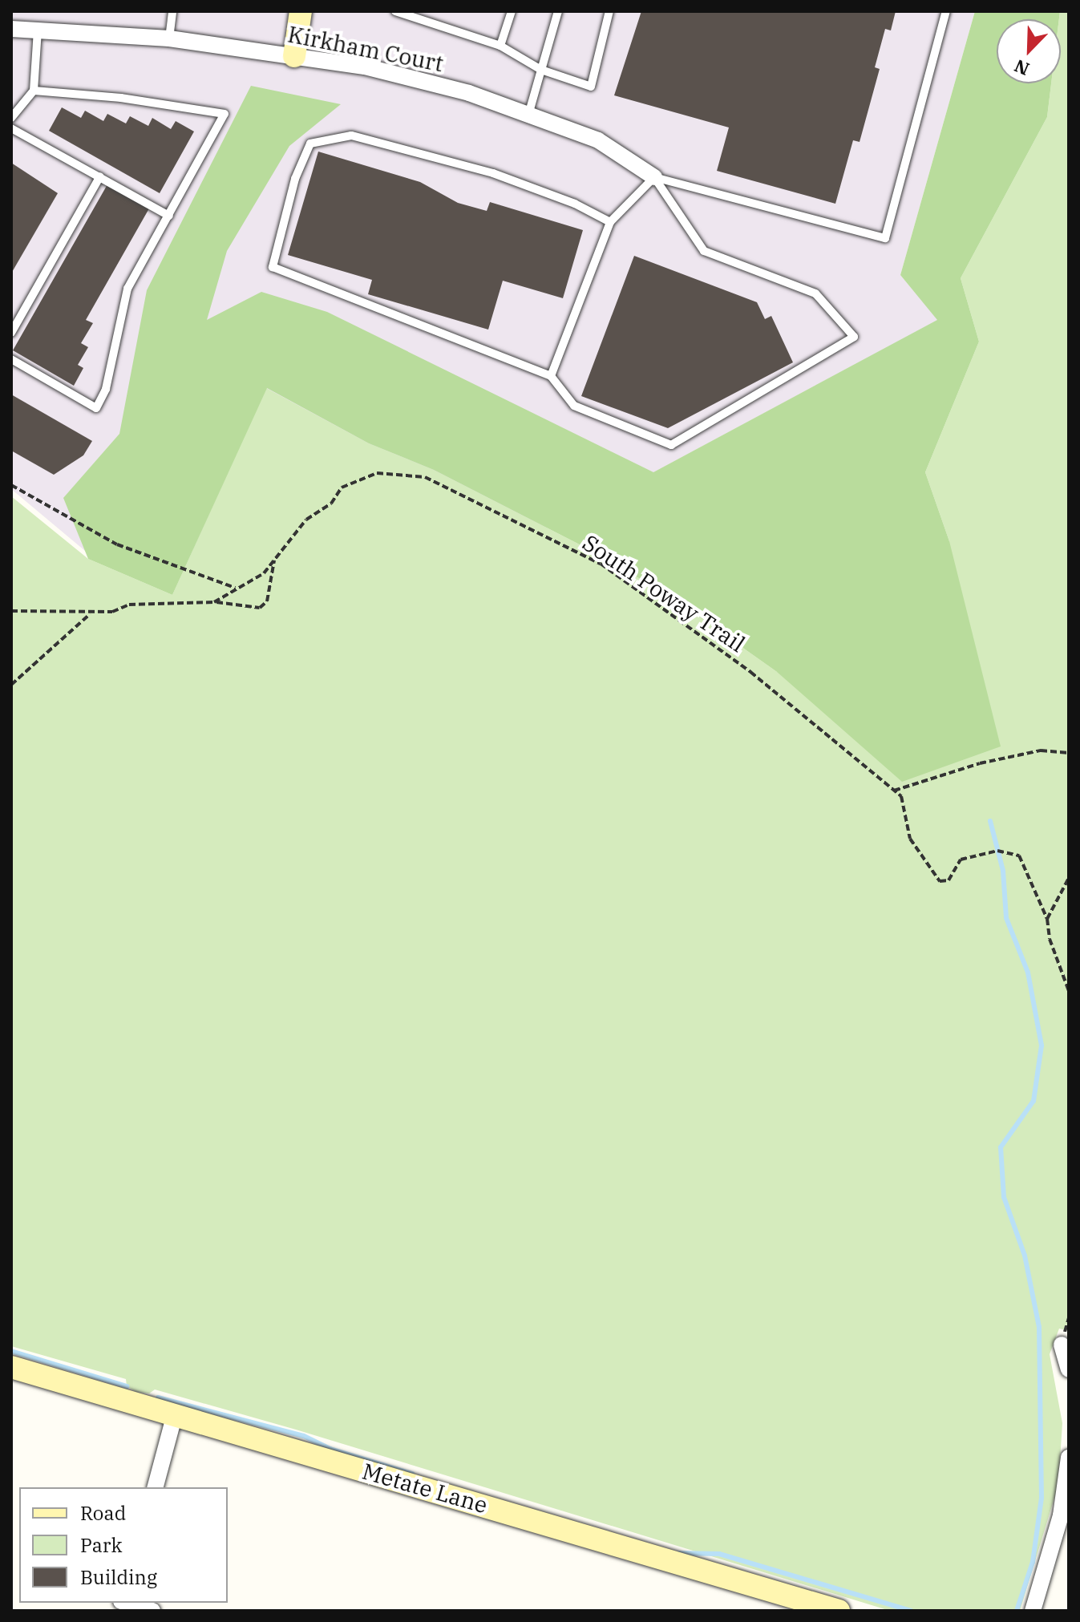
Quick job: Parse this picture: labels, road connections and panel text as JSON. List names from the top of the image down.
{
  "streets": {
    "street": ["Kirkham Court", "Metate Lane"],
    "path": ["South Poway Trail"]
  },
  "legend": ["Road", "Park", "Building"],
  "north": "bottom left"
}
